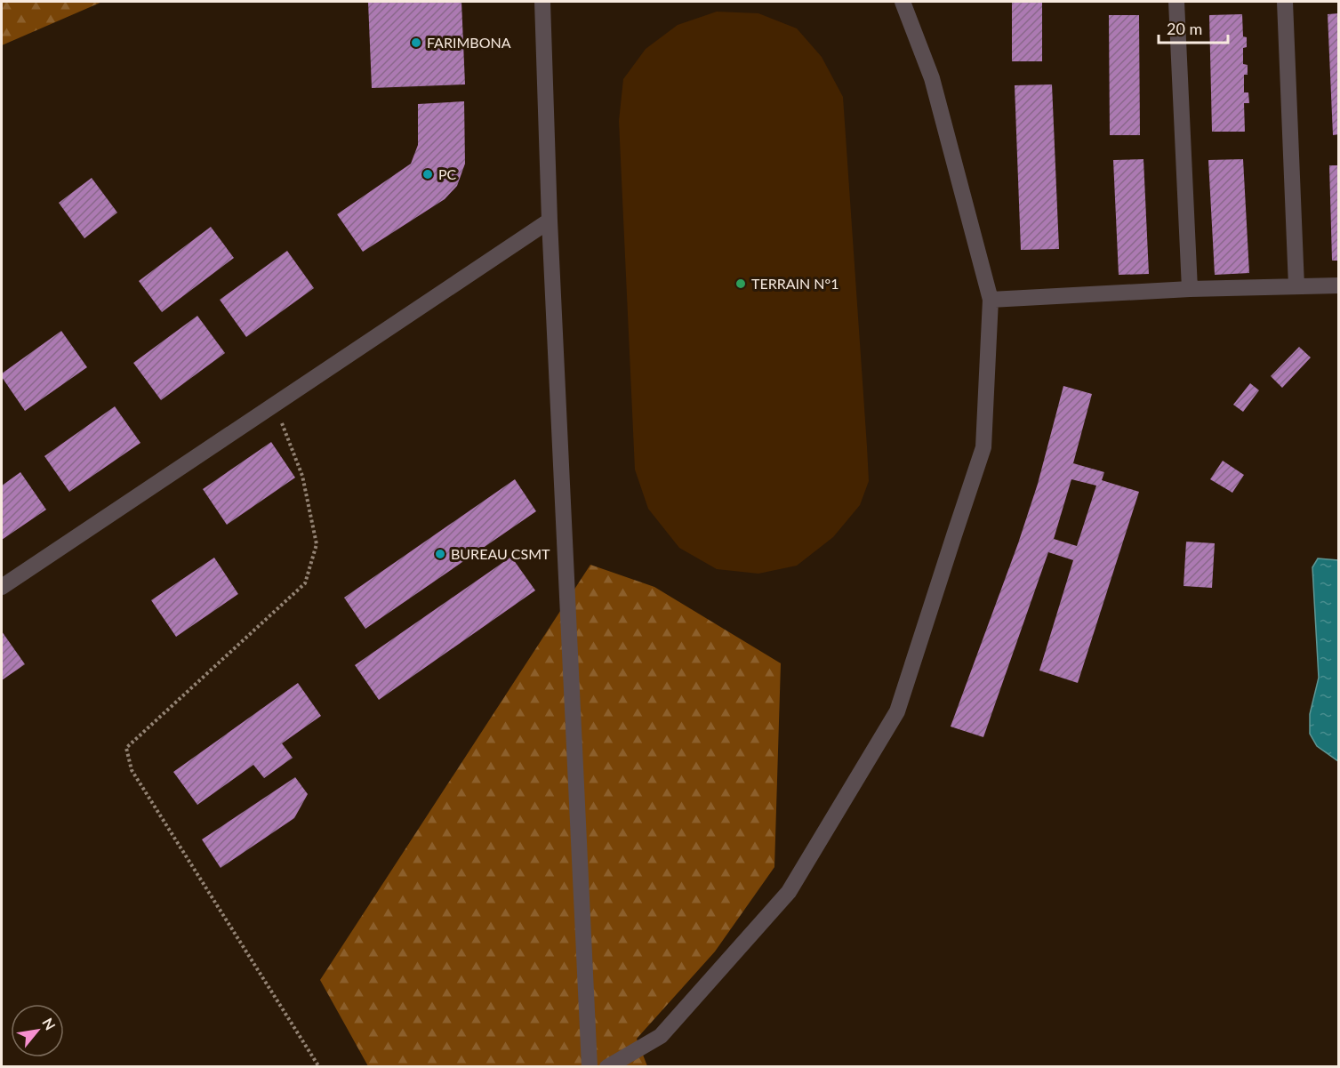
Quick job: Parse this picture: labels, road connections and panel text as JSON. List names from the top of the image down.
{
  "places": [
    "FARIMBONA",
    "PC",
    "TERRAIN N°1",
    "BUREAU CSMT"
  ],
  "scale_bar": "20 m",
  "north": "top right"
}
